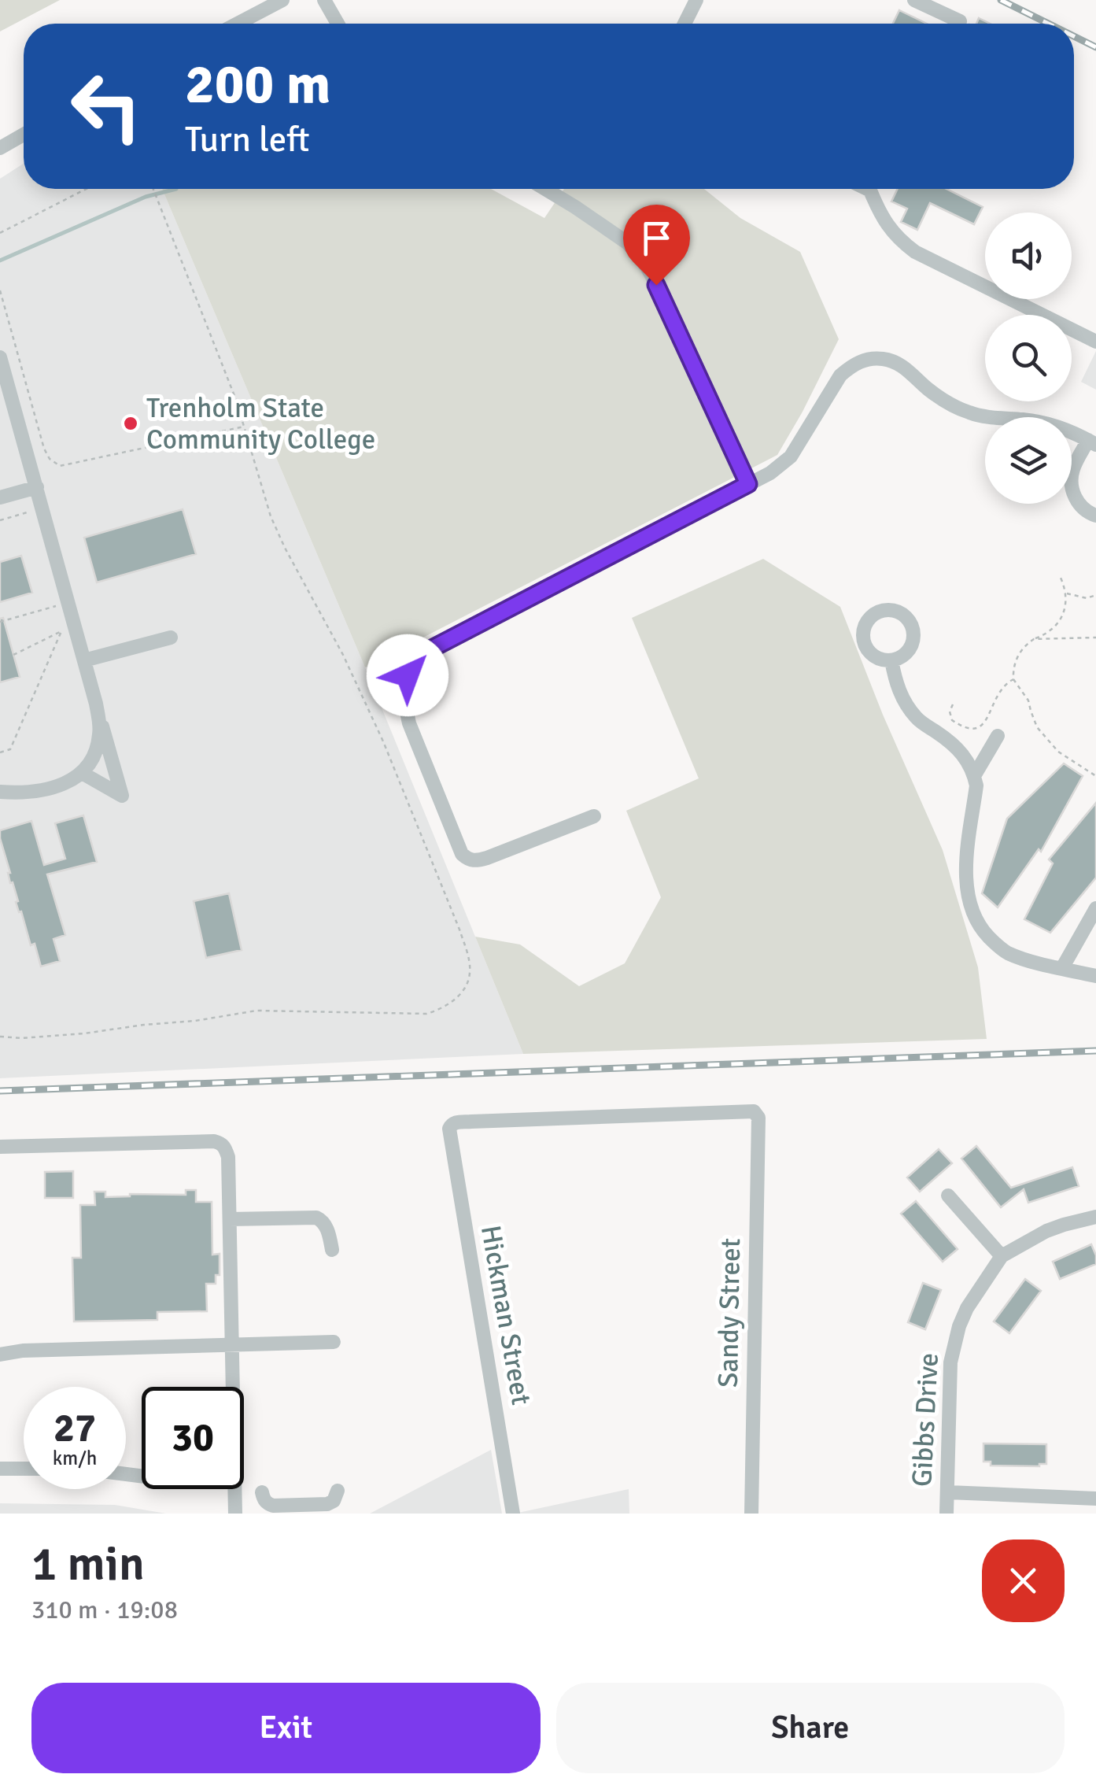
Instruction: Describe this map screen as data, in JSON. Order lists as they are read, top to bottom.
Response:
{
  "streets": {
    "street": ["Sandy Street", "Hickman Street", "Gibbs Drive"]
  },
  "crossings": [
    ["Sandy Street", "Hickman Street"]
  ],
  "places": ["Trenholm State Community College"],
  "page": {
    "turn": ["200 m", "Turn left"],
    "speed": "27 km/h",
    "limit": "30",
    "heading": ["1 min", "310 m · 19:08"],
    "buttons": ["Exit", "Share"]
  }
}
